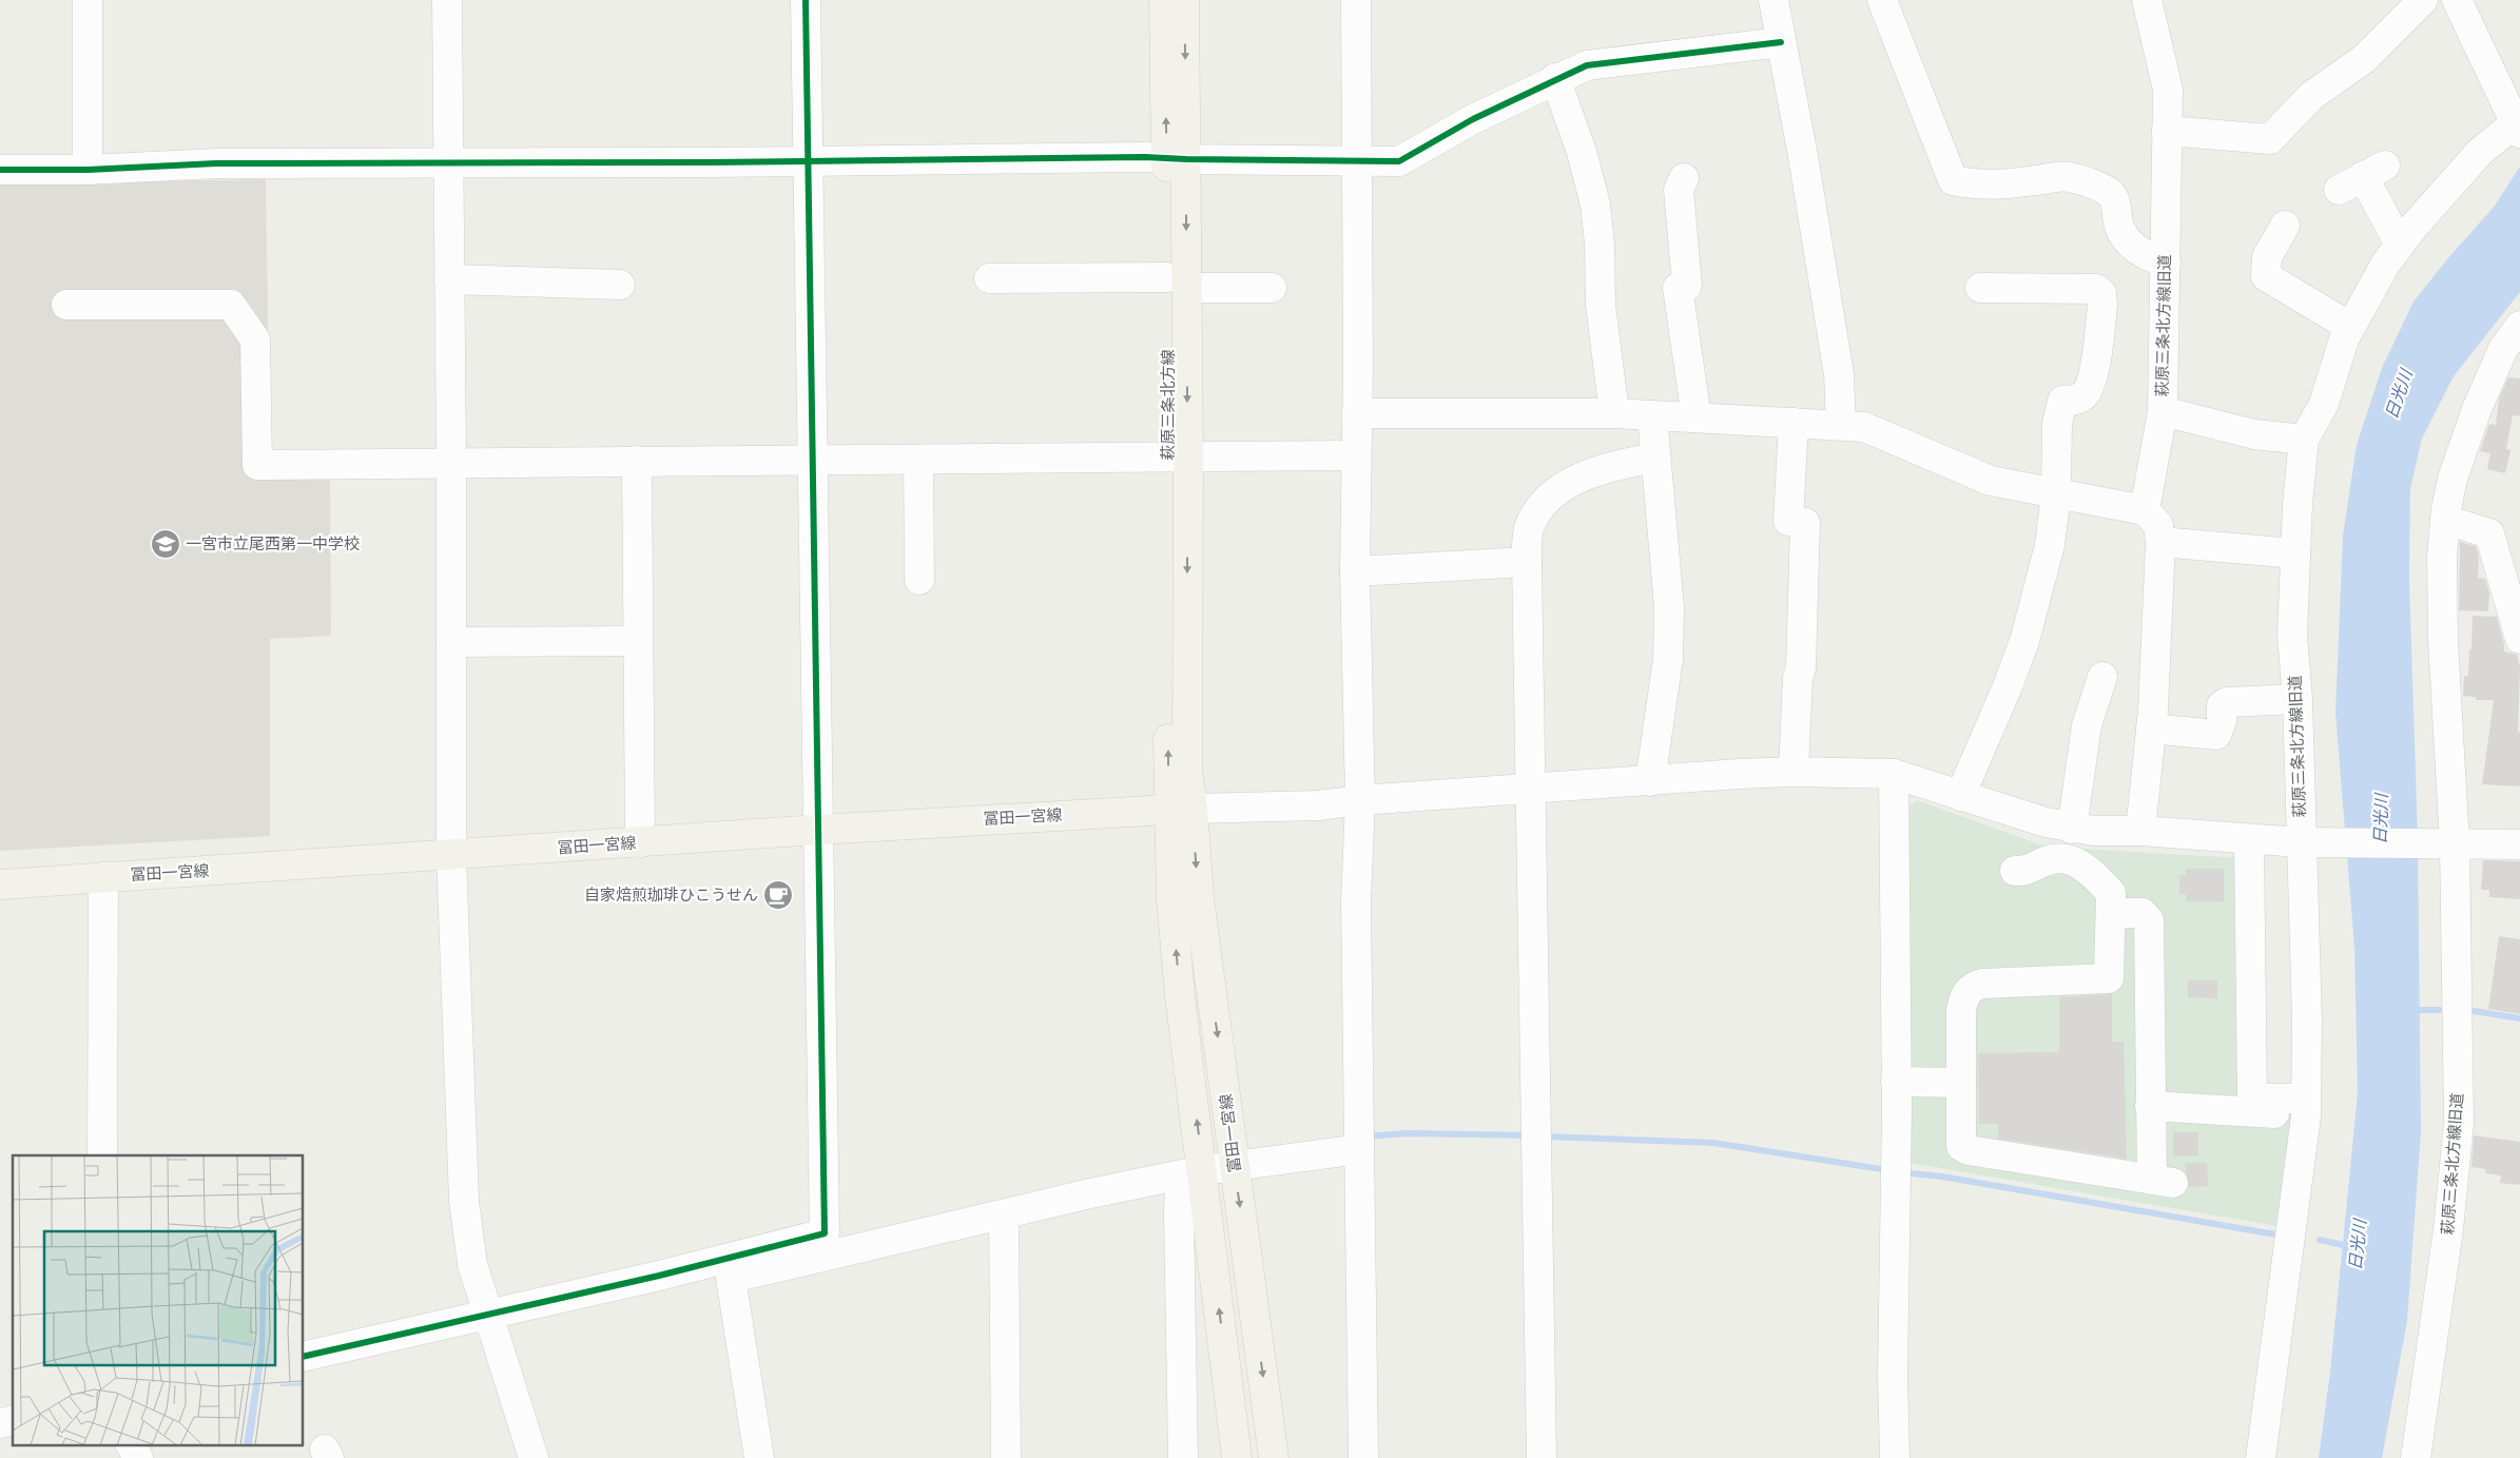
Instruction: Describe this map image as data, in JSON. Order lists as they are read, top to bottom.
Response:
{
  "streets": {
    "main road": ["萩原三条北方線", "冨田一宮線", "富田一宮線"],
    "street": ["萩原三条北方線旧道"]
  },
  "crossings": [
    ["萩原三条北方線", "冨田一宮線"],
    ["萩原三条北方線", "富田一宮線"],
    ["冨田一宮線", "富田一宮線"]
  ],
  "water": ["日光川"],
  "places": {
    "school or university": ["一宮市立尾西第一中学校"],
    "cafe": ["自家焙煎珈琲ひこうせん"]
  }
}
